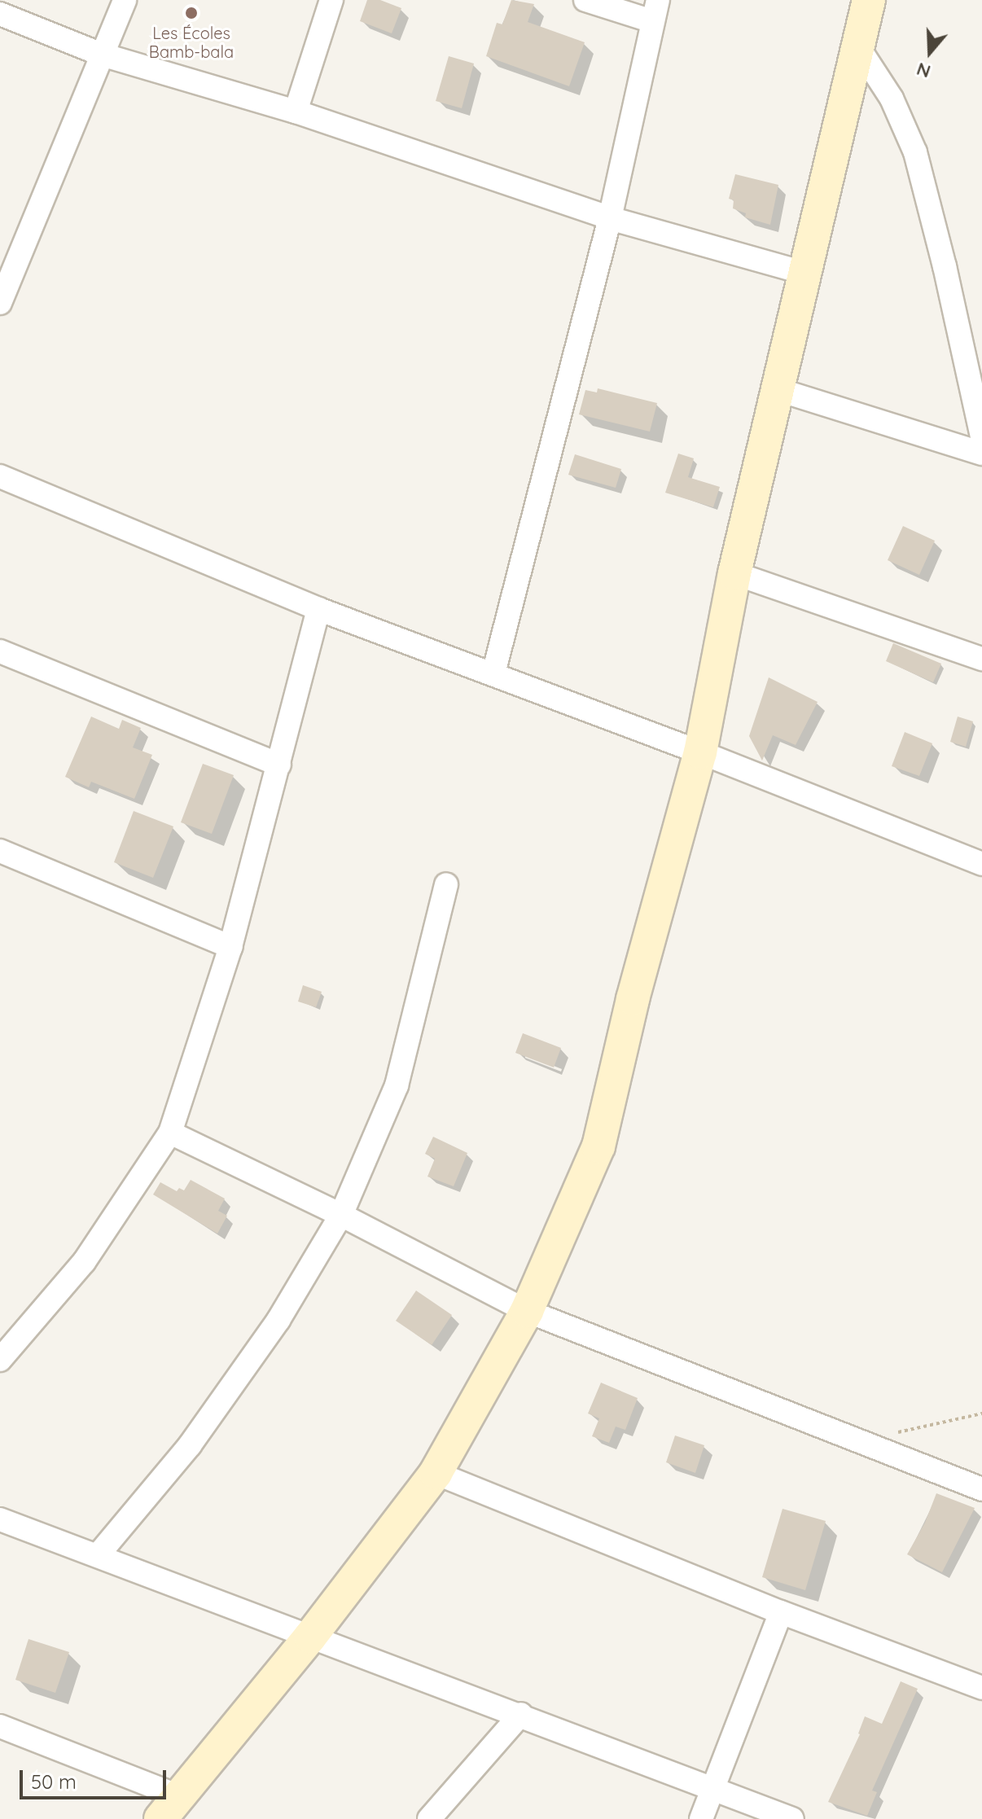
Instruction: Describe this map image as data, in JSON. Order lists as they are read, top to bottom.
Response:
{
  "places": ["Les Écoles Bamb-bala"],
  "scale_bar": "50 m",
  "north": "bottom"
}
